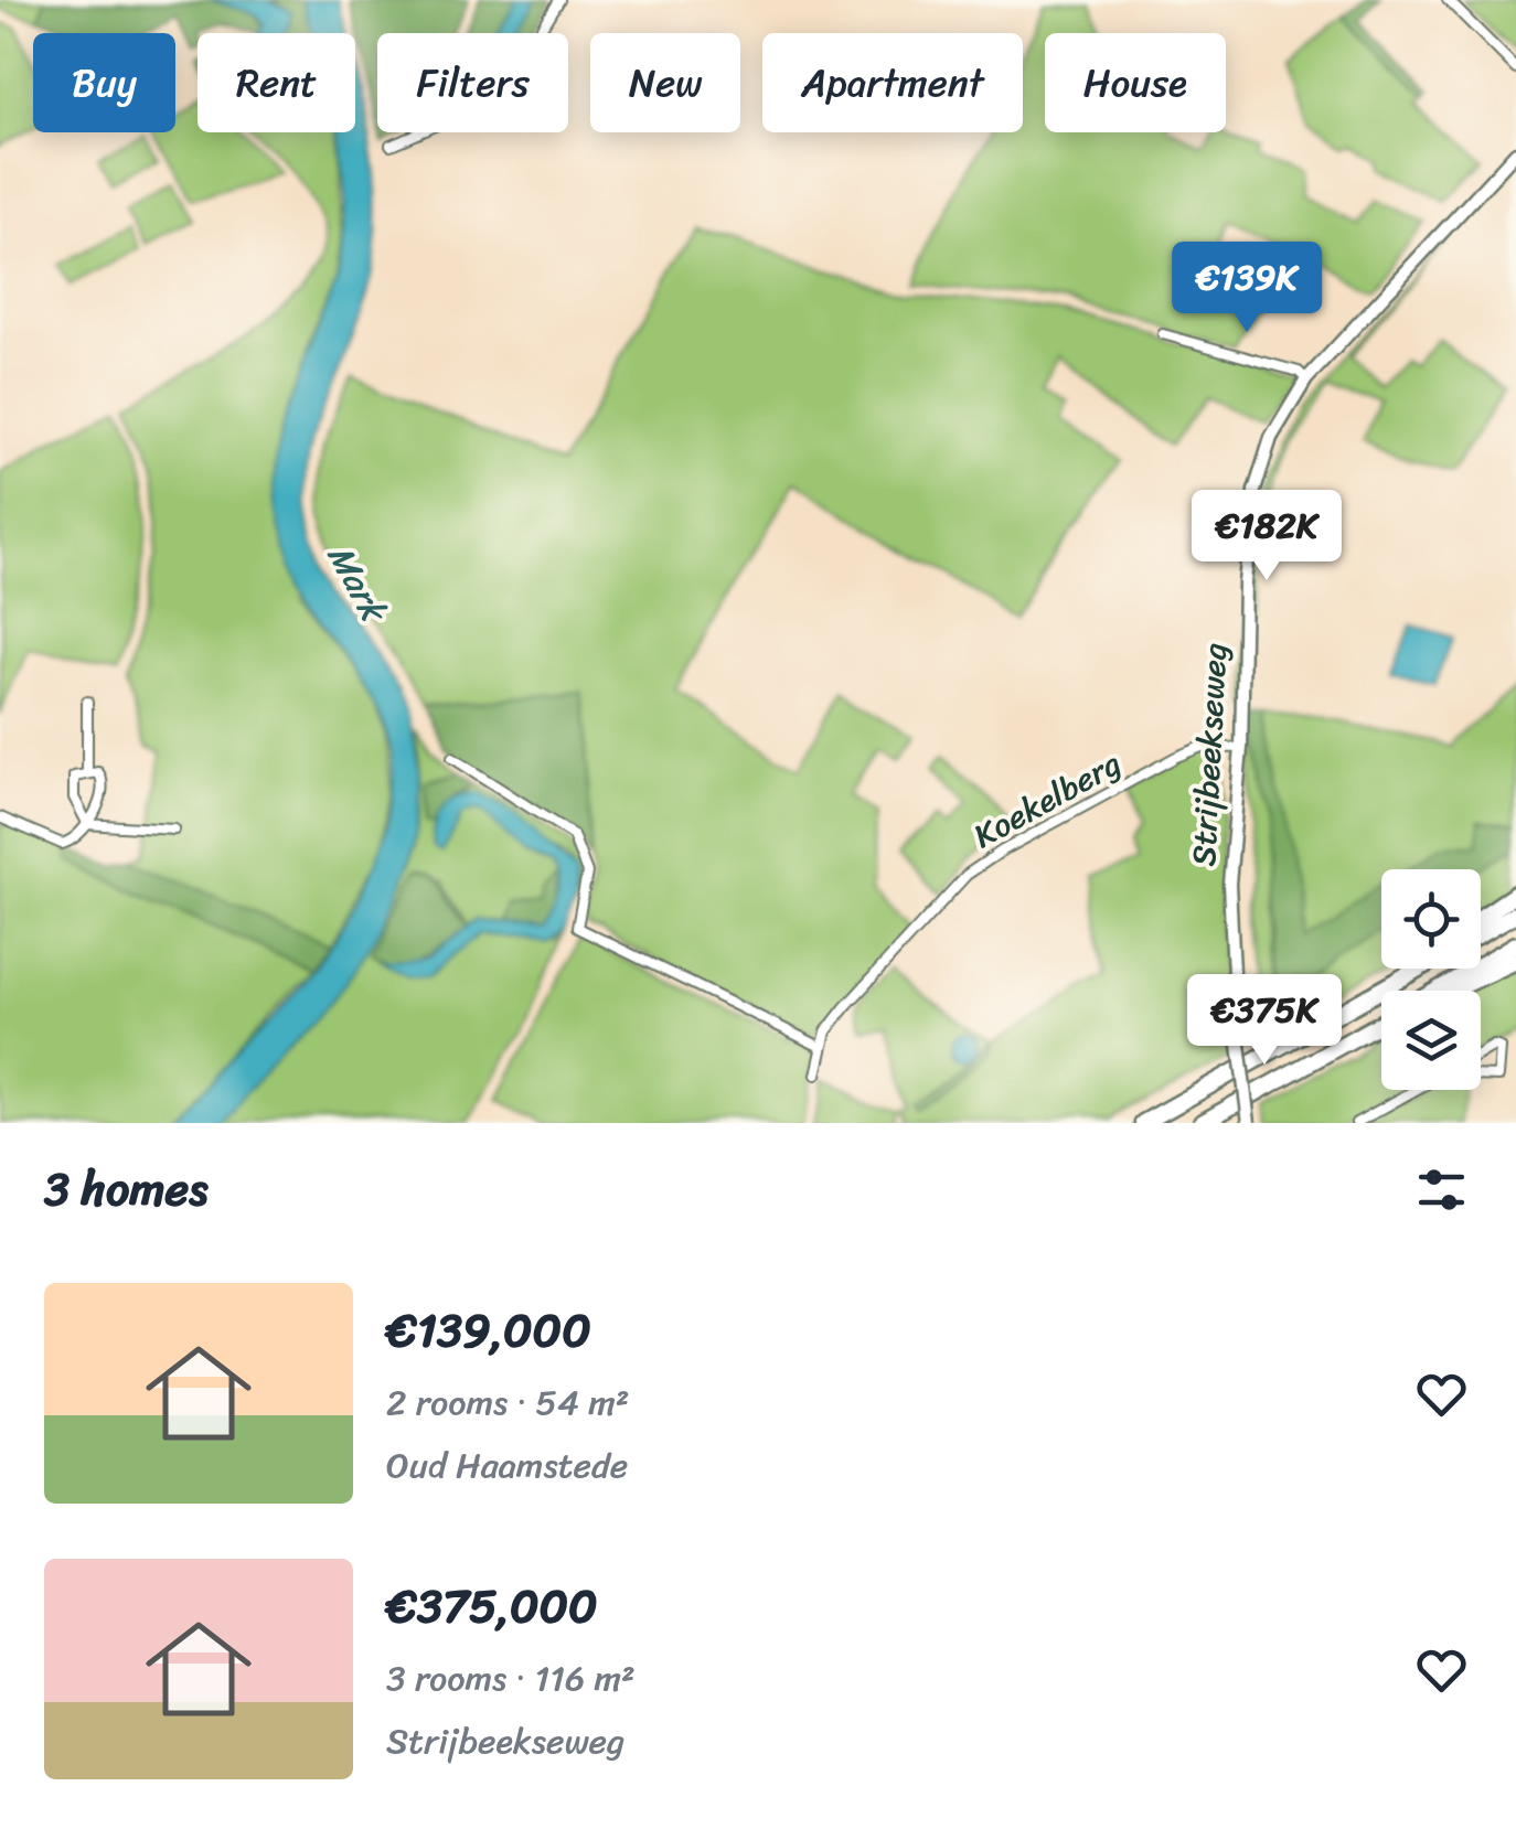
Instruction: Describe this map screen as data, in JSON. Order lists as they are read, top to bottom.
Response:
{
  "streets": {
    "main road": ["Strijbeekseweg"],
    "street": ["Koekelberg"]
  },
  "crossings": [
    ["Strijbeekseweg", "Koekelberg"]
  ],
  "water": ["Mark"],
  "page": {
    "chip": [
      "Buy",
      "Rent",
      "Filters",
      "New",
      "Apartment",
      "House"
    ],
    "price": ["€139K", "€182K", "€375K"],
    "heading": "3 homes",
    "list": [
      {
        "name": "€139,000",
        "note": "2 rooms · 54 m² · Oud Haamstede"
      },
      {
        "name": "€375,000",
        "note": "3 rooms · 116 m² · Strijbeekseweg"
      }
    ]
  }
}
